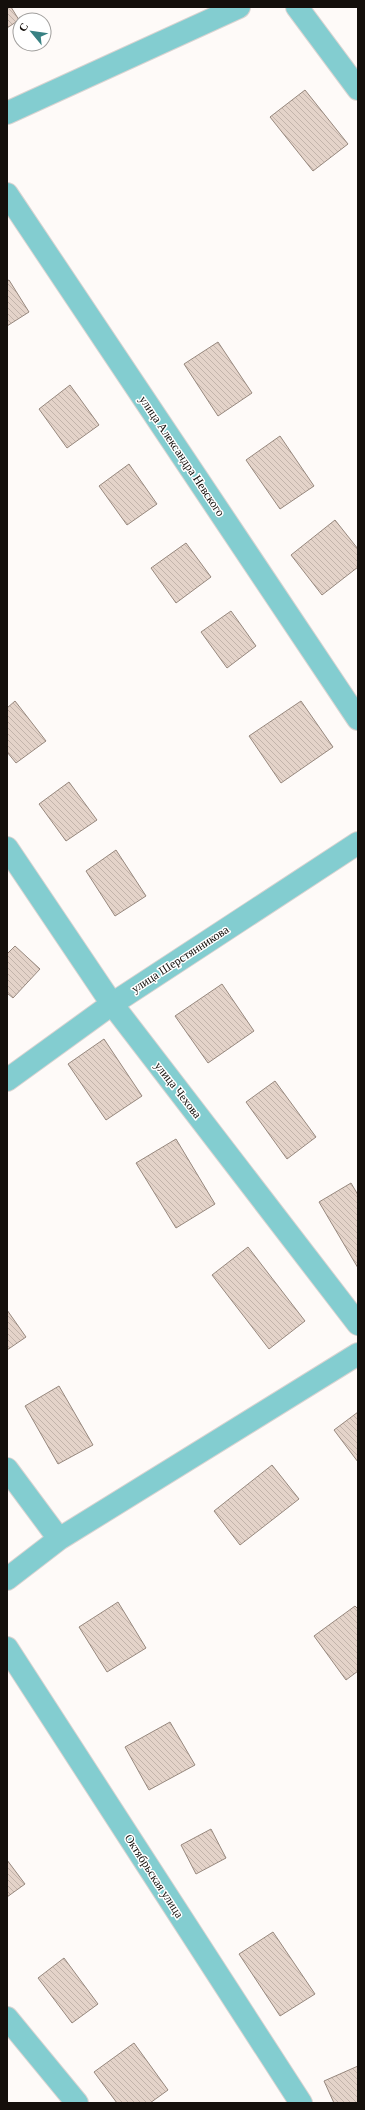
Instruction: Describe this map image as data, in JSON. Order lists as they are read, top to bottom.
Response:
{
  "streets": {
    "street": [
      "улица Александра Невского",
      "улица Шерстянникова",
      "улица Чехова",
      "Октябрьская улица"
    ]
  },
  "crossings": [
    ["улица Шерстянникова", "улица Чехова"]
  ],
  "north": "top left"
}
